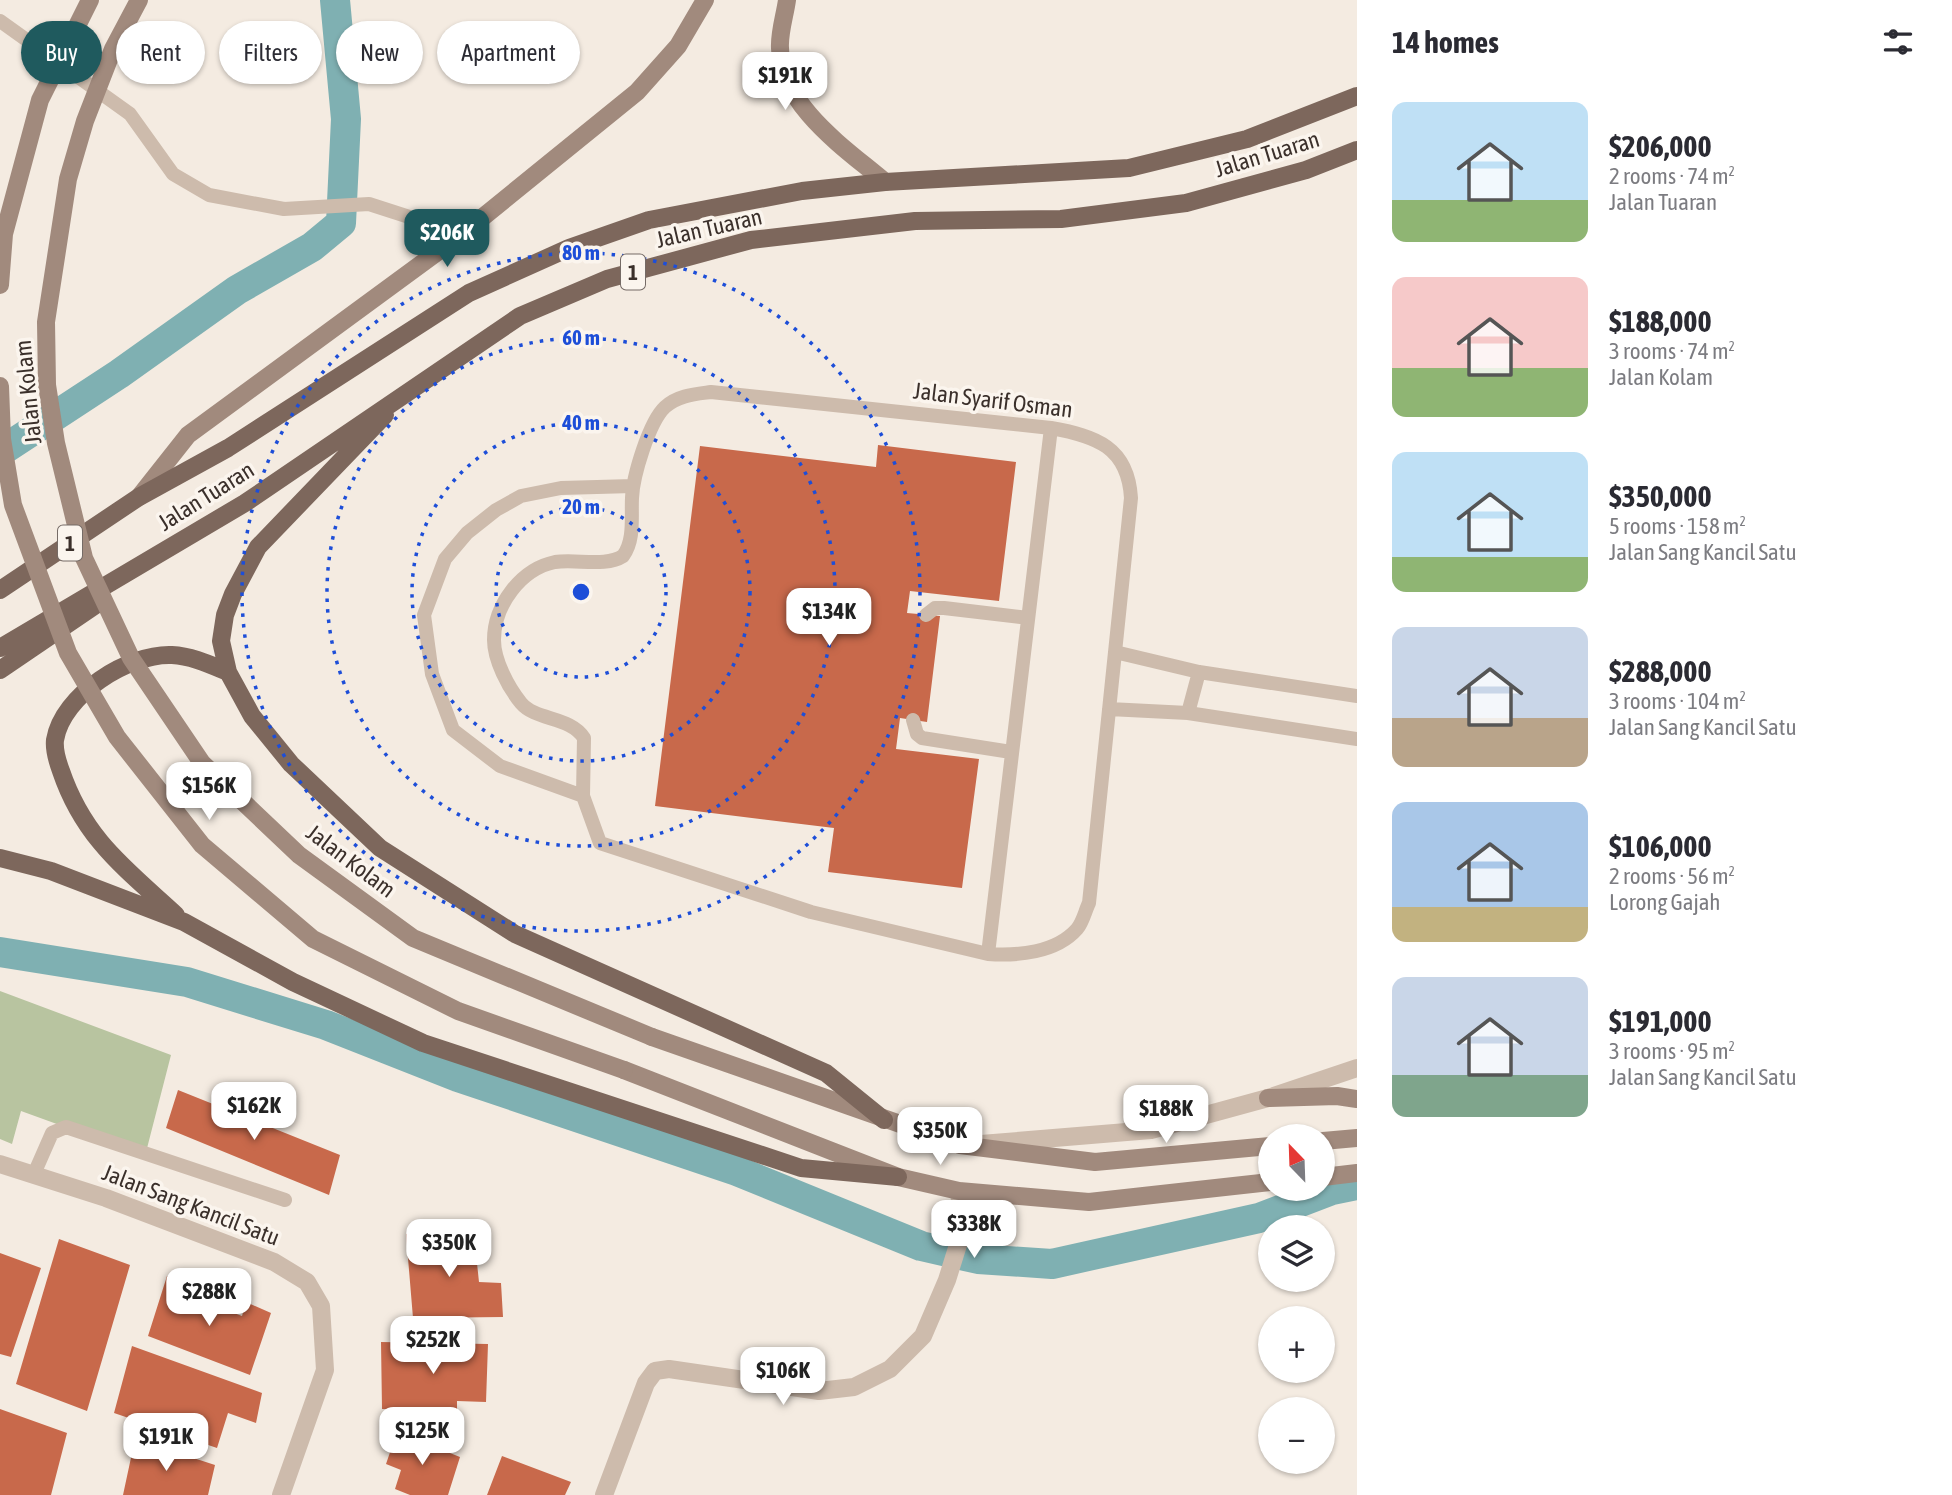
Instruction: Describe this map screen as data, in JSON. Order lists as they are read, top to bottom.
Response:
{
  "streets": {
    "main road": ["Jalan Tuaran", "1", "Jalan Kolam"],
    "street": ["Jalan Sang Kancil Satu"],
    "lane": ["Jalan Syarif Osman"]
  },
  "north": "top left",
  "page": {
    "heading": "14 homes",
    "chip": [
      "Buy",
      "Rent",
      "Filters",
      "New",
      "Apartment"
    ],
    "price": [
      "$191K",
      "$206K",
      "$134K",
      "$156K",
      "$162K",
      "$188K",
      "$350K",
      "$338K",
      "$350K",
      "$288K",
      "$252K",
      "$106K",
      "$125K",
      "$191K"
    ],
    "list": [
      {
        "name": "$206,000",
        "note": "2 rooms · 74 m² · Jalan Tuaran"
      },
      {
        "name": "$188,000",
        "note": "3 rooms · 74 m² · Jalan Kolam"
      },
      {
        "name": "$350,000",
        "note": "5 rooms · 158 m² · Jalan Sang Kancil Satu"
      },
      {
        "name": "$288,000",
        "note": "3 rooms · 104 m² · Jalan Sang Kancil Satu"
      },
      {
        "name": "$106,000",
        "note": "2 rooms · 56 m² · Lorong Gajah"
      },
      {
        "name": "$191,000",
        "note": "3 rooms · 95 m² · Jalan Sang Kancil Satu"
      }
    ],
    "map_buttons": ["+", "−"]
  },
  "rings": [
    "80 m",
    "60 m",
    "40 m",
    "20 m"
  ]
}
